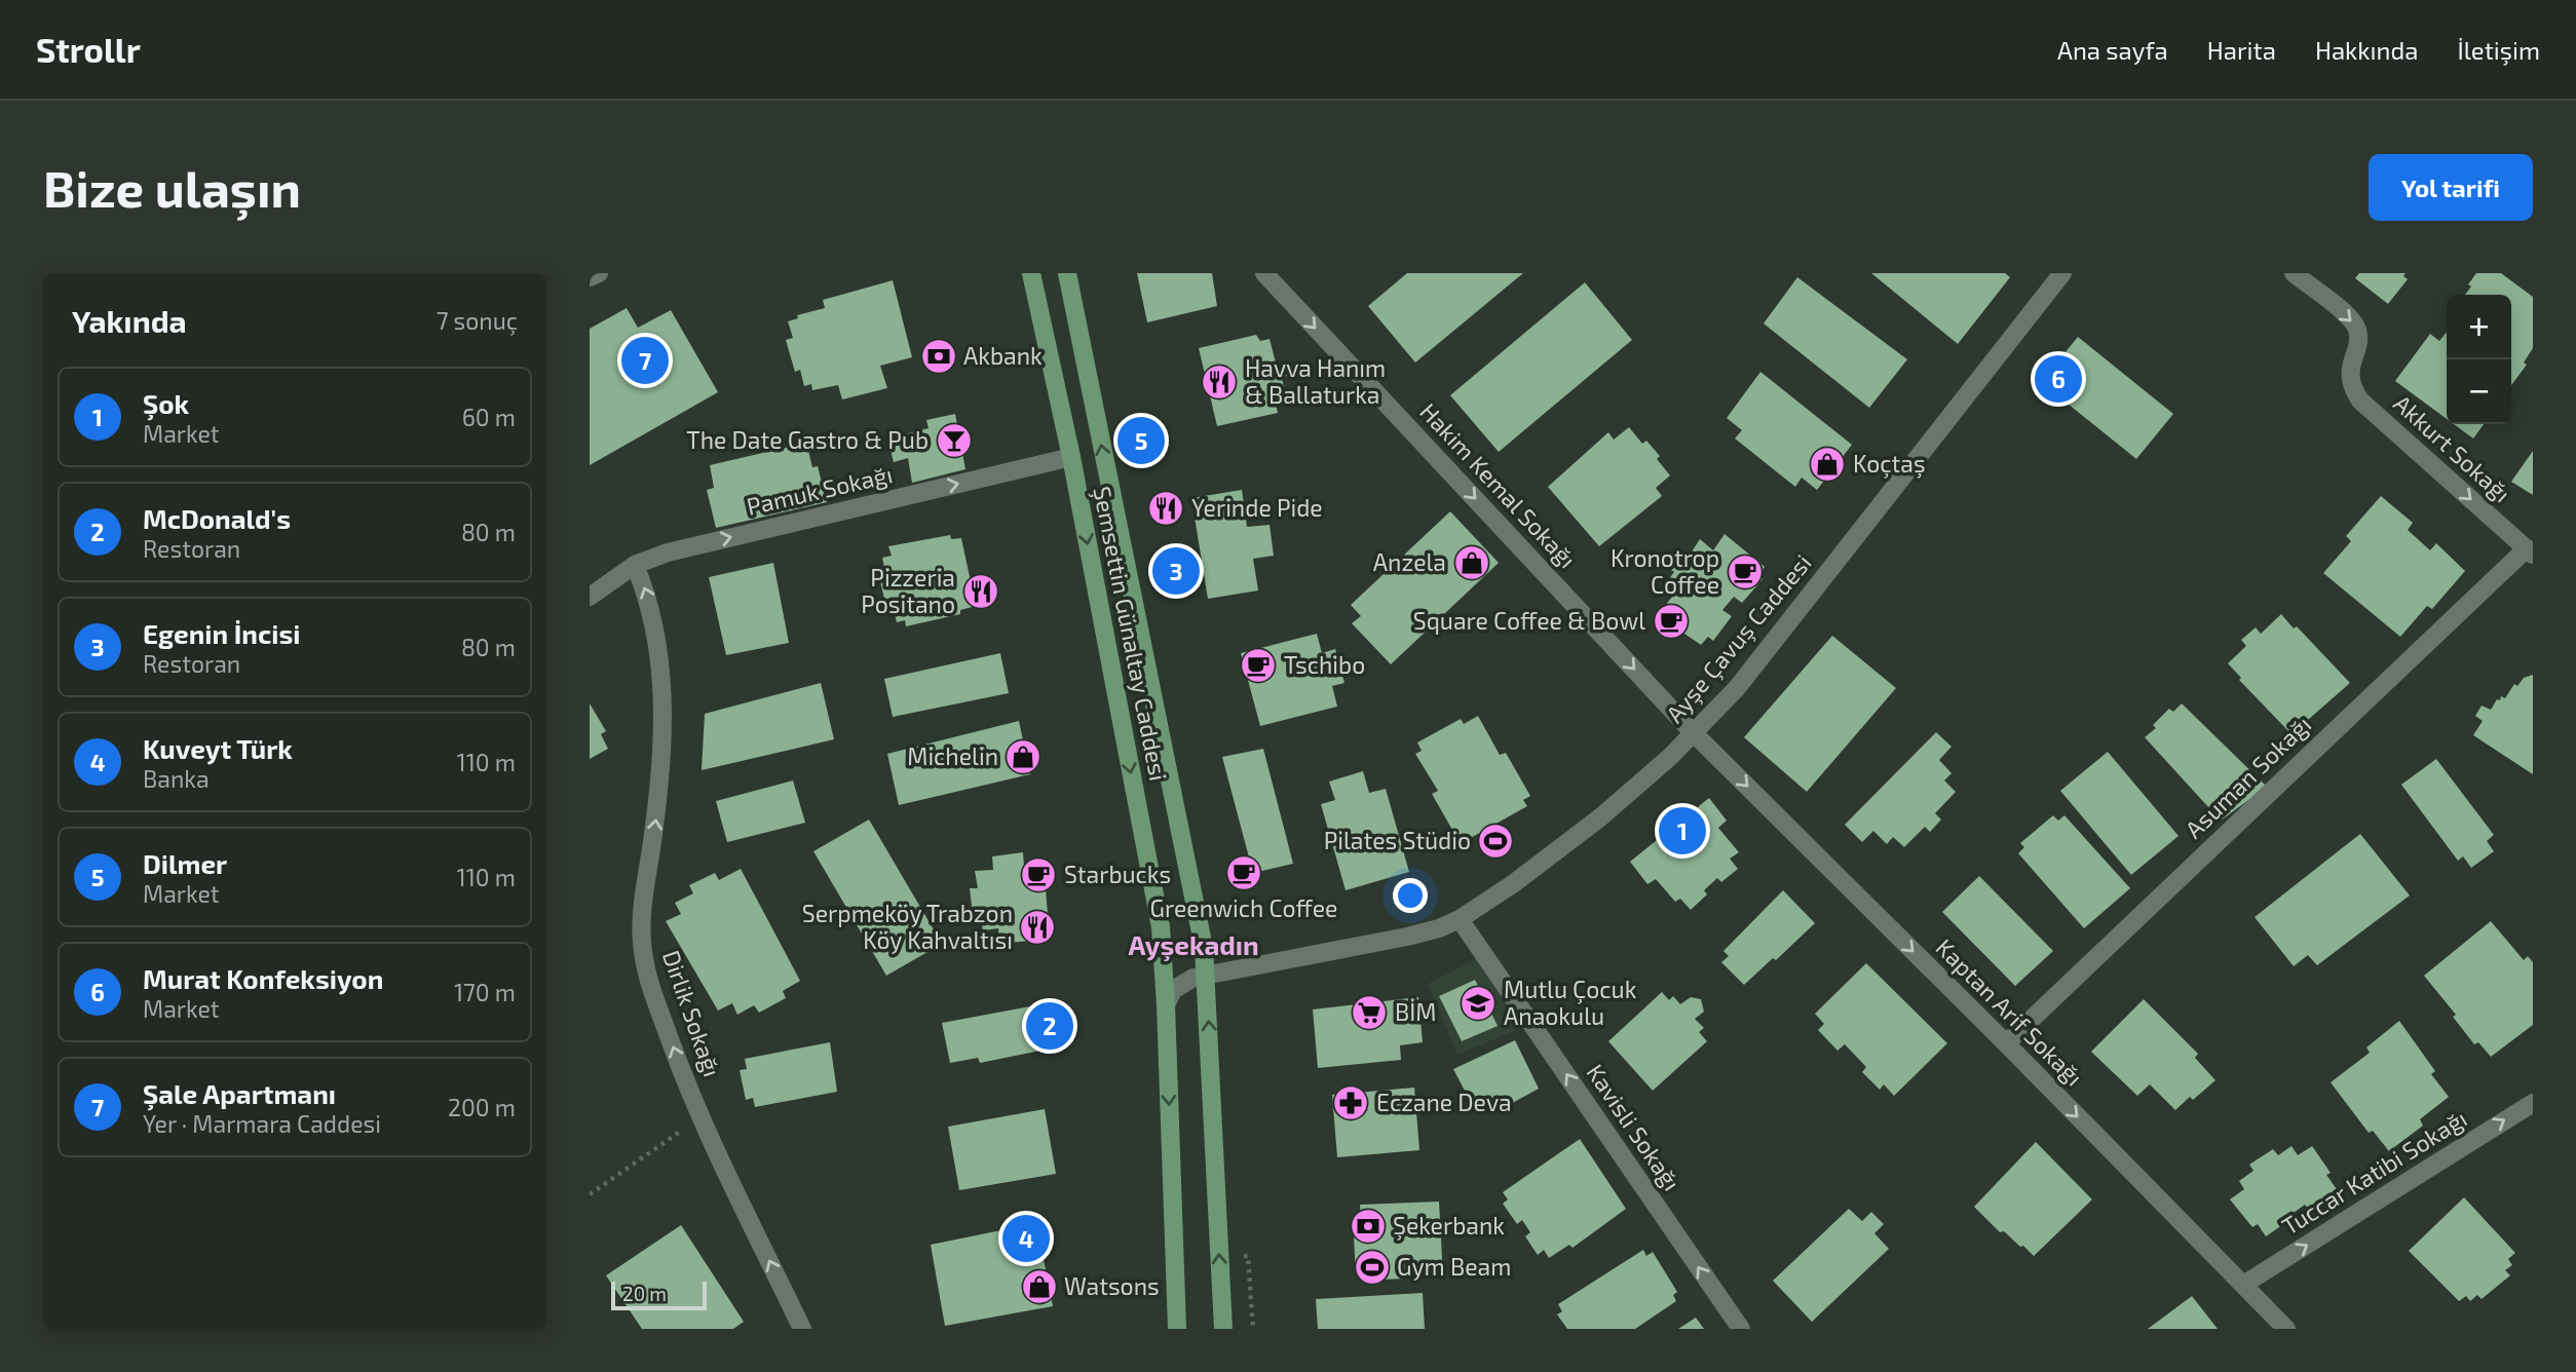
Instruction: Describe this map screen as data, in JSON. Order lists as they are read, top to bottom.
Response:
{
  "streets": {
    "main road": ["Şemsettin Günaltay Caddesi"],
    "street": [
      "Akkurt Sokağı",
      "Hakim Kemal Sokağı",
      "Pamuk Sokağı",
      "Ayşe Çavuş Caddesi",
      "Asuman Sokağı",
      "Kaptan Arif Sokağı",
      "Dirlik Sokağı",
      "Kavisli Sokağı",
      "Tuccar Katibi Sokağı"
    ]
  },
  "crossings": [
    ["Akkurt Sokağı", "Asuman Sokağı"],
    ["Hakim Kemal Sokağı", "Ayşe Çavuş Caddesi"],
    ["Hakim Kemal Sokağı", "Kaptan Arif Sokağı"],
    ["Pamuk Sokağı", "Şemsettin Günaltay Caddesi"],
    ["Pamuk Sokağı", "Dirlik Sokağı"],
    ["Şemsettin Günaltay Caddesi", "Ayşe Çavuş Caddesi"],
    ["Ayşe Çavuş Caddesi", "Kaptan Arif Sokağı"],
    ["Ayşe Çavuş Caddesi", "Kavisli Sokağı"],
    ["Asuman Sokağı", "Kaptan Arif Sokağı"],
    ["Kaptan Arif Sokağı", "Tuccar Katibi Sokağı"]
  ],
  "one_way": [
    "Akkurt Sokağı",
    "Hakim Kemal Sokağı",
    "Pamuk Sokağı",
    "Kaptan Arif Sokağı",
    "Dirlik Sokağı",
    "Kavisli Sokağı",
    "Tuccar Katibi Sokağı"
  ],
  "districts": ["Ayşekadın"],
  "places": {
    "bank": ["Akbank", "Şekerbank"],
    "restaurant": [
      "Havva Hanım & Ballaturka",
      "Yerinde Pide",
      "Pizzeria Positano",
      "Serpmeköy Trabzon Köy Kahvaltısı"
    ],
    "bar": ["The Date Gastro & Pub"],
    "shop": [
      "Koçtaş",
      "Anzela",
      "Michelin",
      "Watsons"
    ],
    "cafe": [
      "Kronotrop Coffee",
      "Square Coffee & Bowl",
      "Tschibo",
      "Greenwich Coffee",
      "Starbucks"
    ],
    "sports": ["Pilates Stüdio", "Gym Beam"],
    "school or university": ["Mutlu Çocuk Anaokulu"],
    "supermarket": ["BİM"],
    "pharmacy": ["Eczane Deva"]
  },
  "scale_bar": "20 m",
  "page": {
    "header": "Strollr",
    "nav": [
      "Ana sayfa",
      "Harita",
      "Hakkında",
      "İletişim"
    ],
    "buttons": "Yol tarifi",
    "title": "Bize ulaşın",
    "heading": ["Yakında", "7 sonuç"],
    "map_buttons": ["+", "−"],
    "pins": [
      "7",
      "6",
      "5",
      "3",
      "1",
      "2",
      "4"
    ],
    "list": [
      {
        "mark": "1",
        "name": "Şok",
        "note": "Market",
        "value": "60 m"
      },
      {
        "mark": "2",
        "name": "McDonald's",
        "note": "Restoran",
        "value": "80 m"
      },
      {
        "mark": "3",
        "name": "Egenin İncisi",
        "note": "Restoran",
        "value": "80 m"
      },
      {
        "mark": "4",
        "name": "Kuveyt Türk",
        "note": "Banka",
        "value": "110 m"
      },
      {
        "mark": "5",
        "name": "Dilmer",
        "note": "Market",
        "value": "110 m"
      },
      {
        "mark": "6",
        "name": "Murat Konfeksiyon",
        "note": "Market",
        "value": "170 m"
      },
      {
        "mark": "7",
        "name": "Şale Apartmanı",
        "note": "Yer · Marmara Caddesi",
        "value": "200 m"
      }
    ],
    "scale": "20 m"
  }
}
